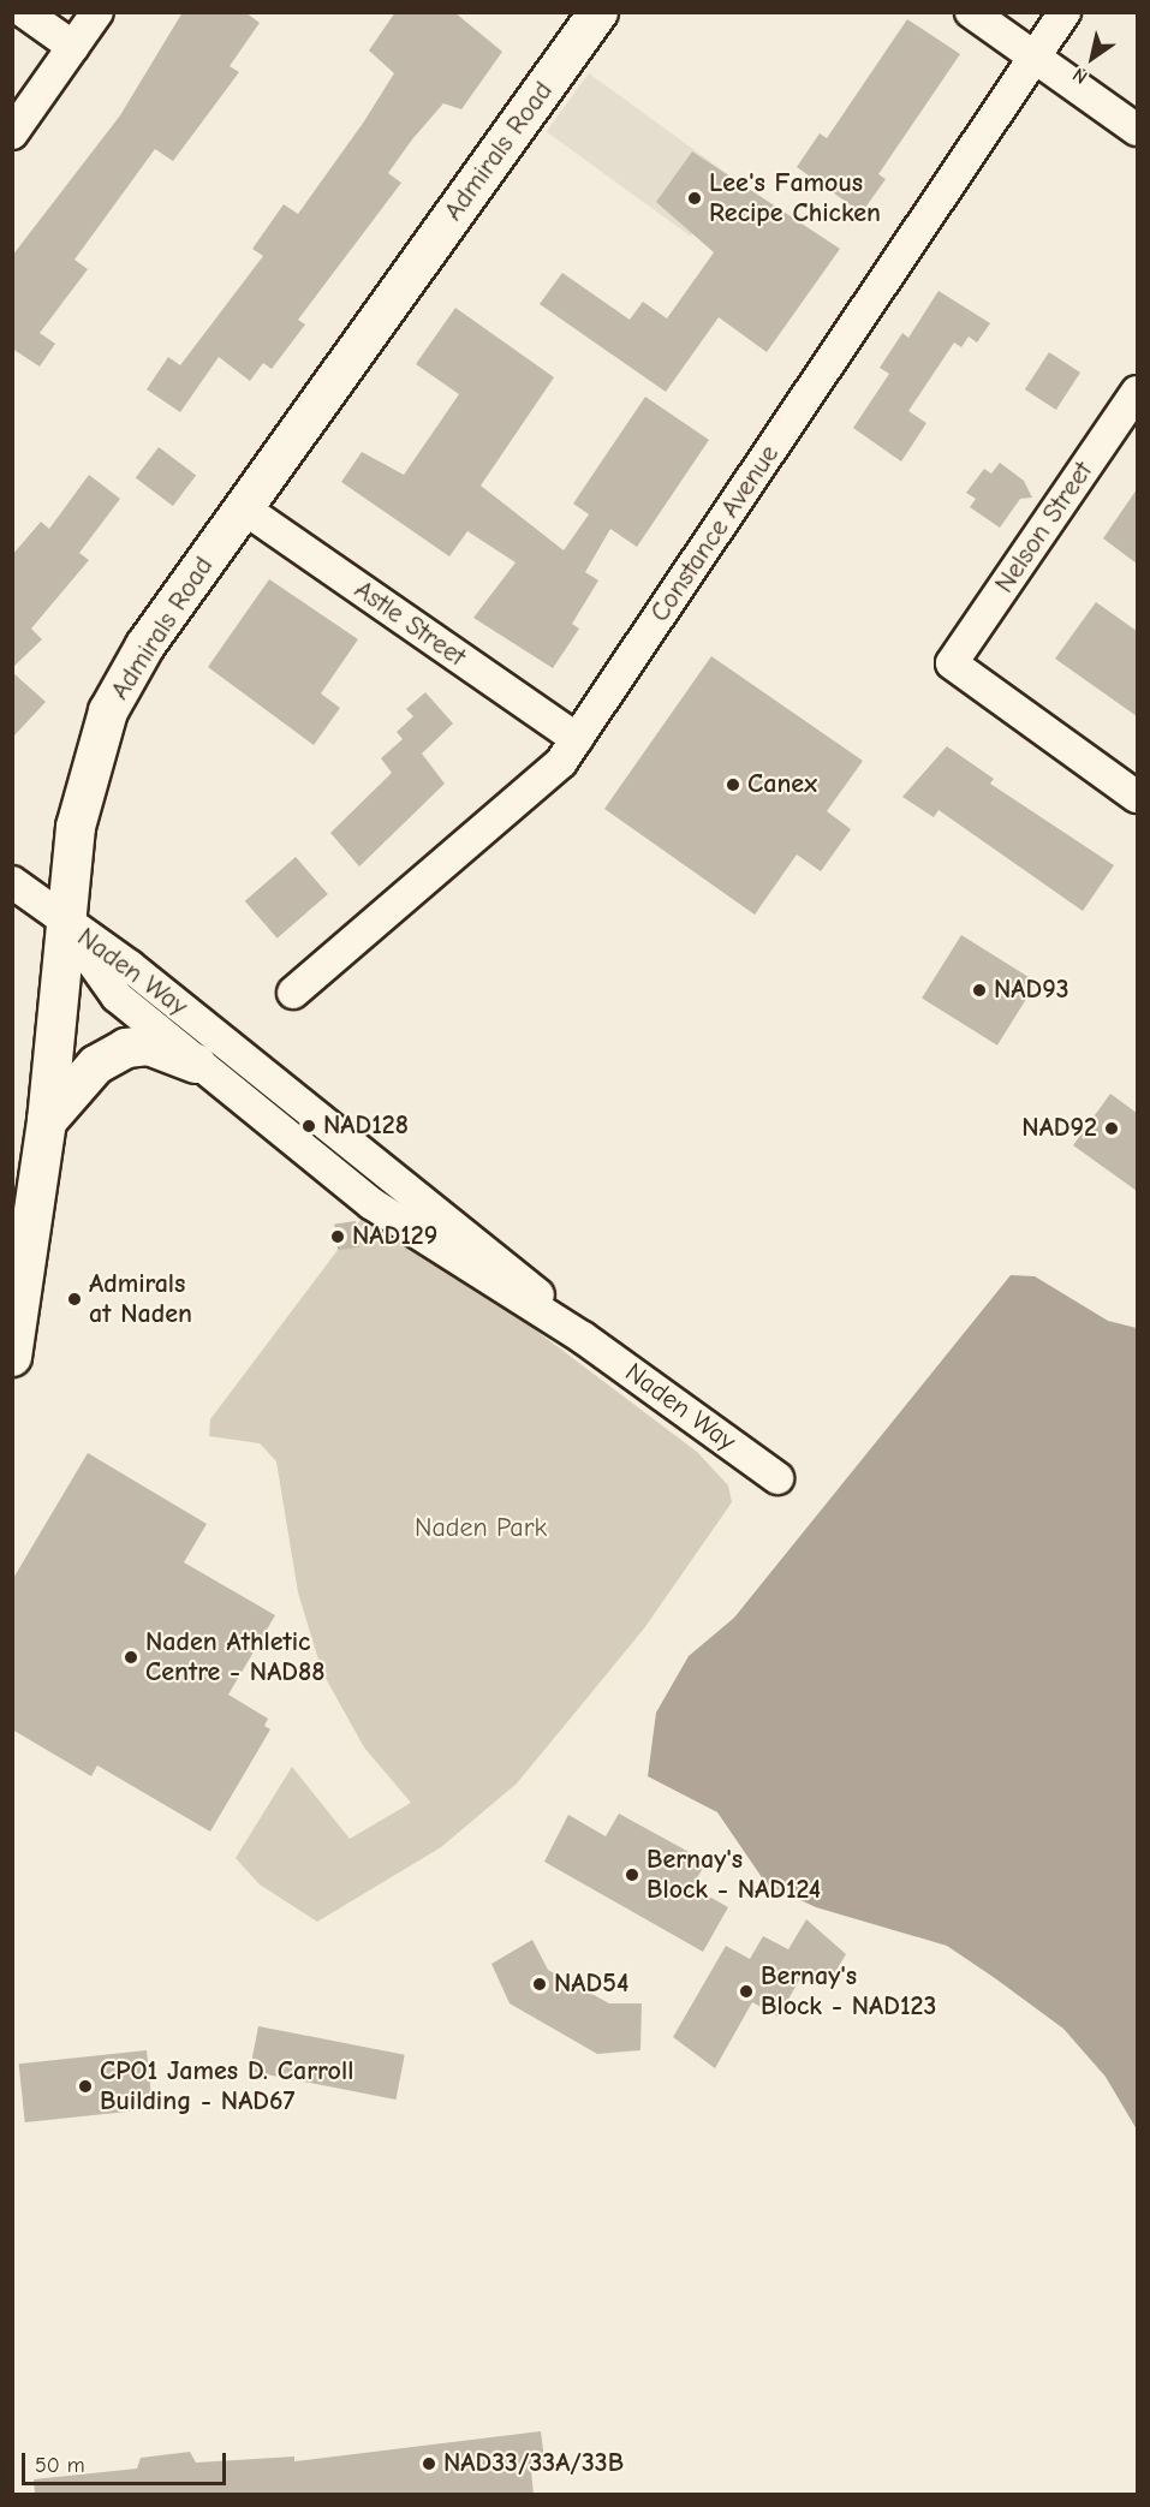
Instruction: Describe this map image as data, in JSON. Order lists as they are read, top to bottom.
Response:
{
  "streets": {
    "main road": ["Admirals Road"],
    "street": [
      "Nelson Street",
      "Constance Avenue",
      "Astle Street",
      "Naden Way"
    ]
  },
  "crossings": [
    ["Admirals Road", "Astle Street"],
    ["Admirals Road", "Naden Way"],
    ["Constance Avenue", "Astle Street"]
  ],
  "parks": ["Naden Park"],
  "places": [
    "Lee's Famous Recipe Chicken",
    "Canex",
    "NAD93",
    "NAD128",
    "NAD92",
    "NAD129",
    "Admirals at Naden",
    "Naden Athletic Centre - NAD88",
    "Bernay's Block - NAD124",
    "NAD54",
    "Bernay's Block - NAD123",
    "CPO1 James D. Carroll Building - NAD67",
    "NAD33/33A/33B"
  ],
  "scale_bar": "50 m",
  "north": "bottom left"
}
